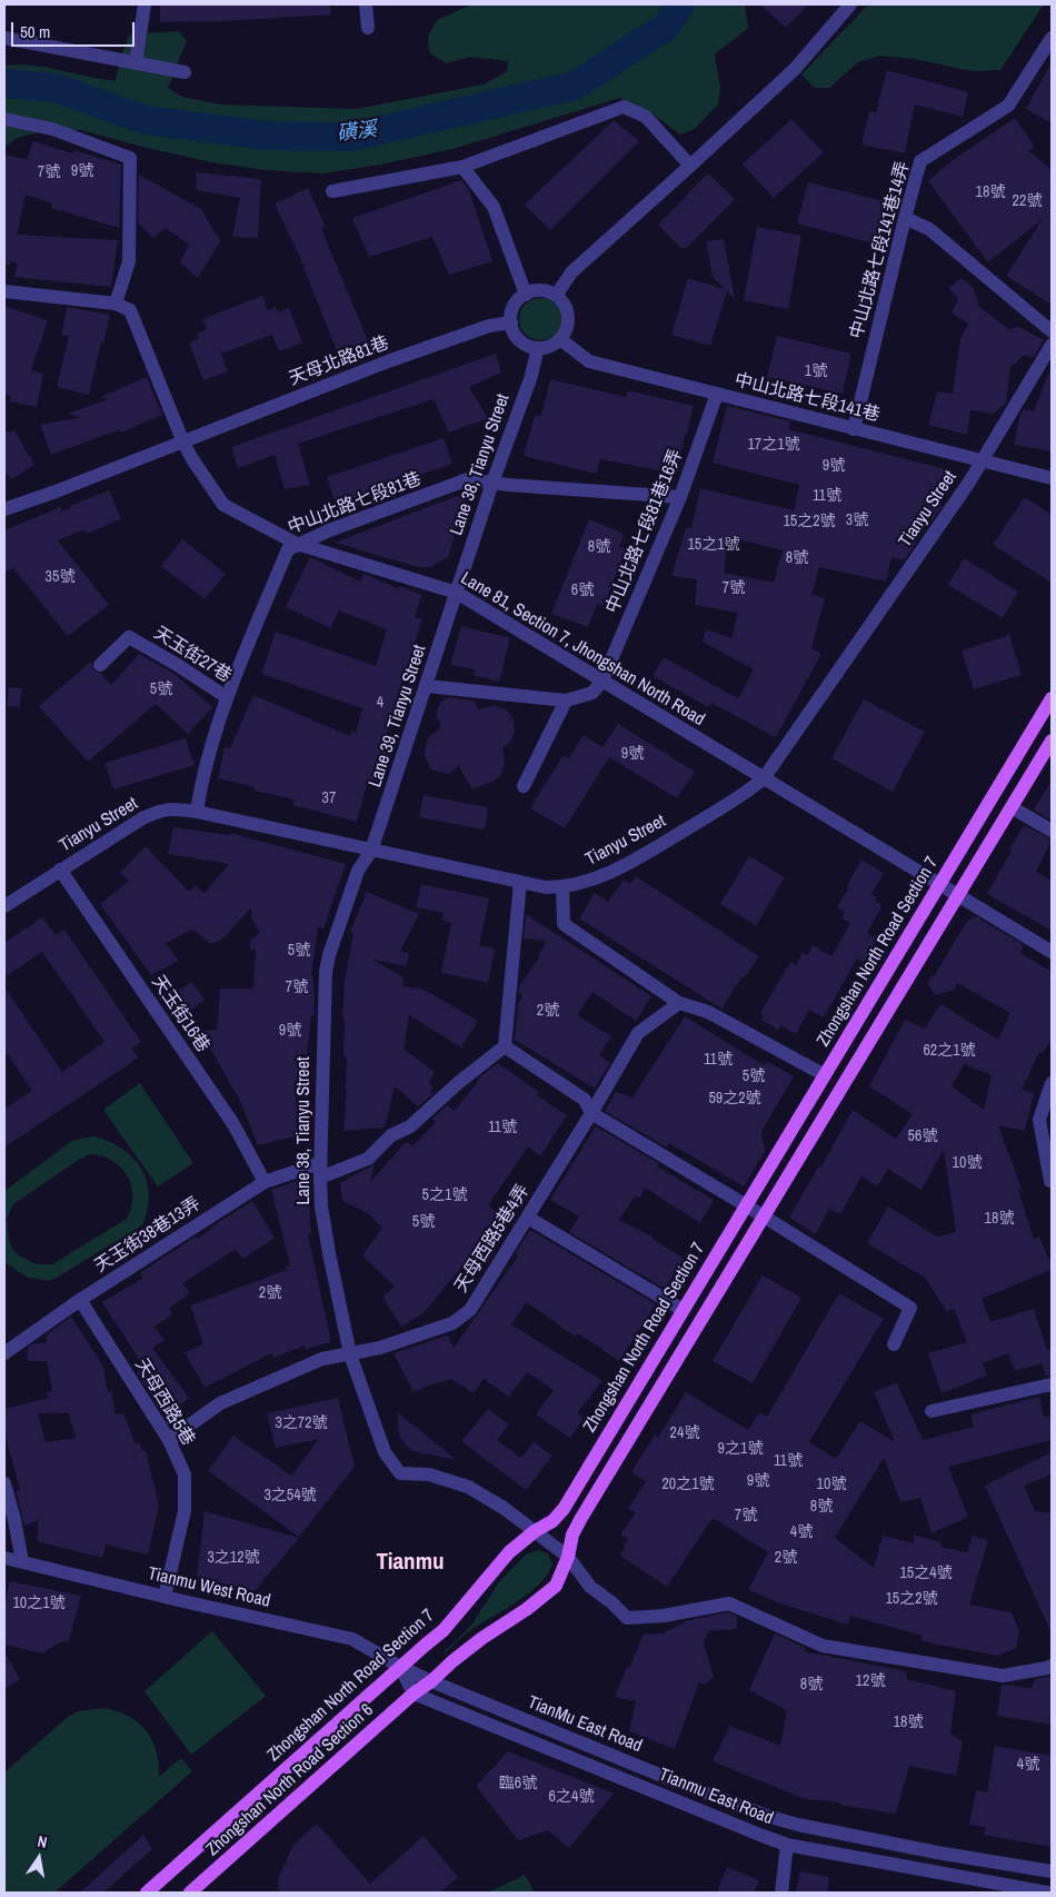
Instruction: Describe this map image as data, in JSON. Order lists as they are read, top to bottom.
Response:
{
  "streets": {
    "main road": ["Zhongshan North Road Section 7", "Zhongshan North Road Section 6"],
    "street": [
      "中山北路七段141巷14弄",
      "天母北路81巷",
      "中山北路七段141巷",
      "Lane 38, Tianyu Street",
      "中山北路七段81巷",
      "Tianyu Street",
      "中山北路七段81巷16弄",
      "Lane 81, Section 7, Jhongshan North Road",
      "天玉街27巷",
      "Lane 39, Tianyu Street",
      "天玉街16巷",
      "天玉街38巷13弄",
      "天母西路5巷4弄",
      "天母西路5巷",
      "Tianmu West Road",
      "TianMu East Road",
      "Tianmu East Road"
    ]
  },
  "crossings": [
    ["中山北路七段141巷14弄", "中山北路七段141巷"],
    ["天母北路81巷", "中山北路七段141巷"],
    ["天母北路81巷", "Lane 38, Tianyu Street"],
    ["天母北路81巷", "Lane 81, Section 7, Jhongshan North Road"],
    ["中山北路七段141巷", "Lane 38, Tianyu Street"],
    ["中山北路七段141巷", "Tianyu Street"],
    ["中山北路七段141巷", "中山北路七段81巷16弄"],
    ["Lane 38, Tianyu Street", "中山北路七段81巷"],
    ["Lane 38, Tianyu Street", "Tianyu Street"],
    ["Lane 38, Tianyu Street", "Lane 81, Section 7, Jhongshan North Road"],
    ["Lane 38, Tianyu Street", "Lane 39, Tianyu Street"],
    ["Lane 38, Tianyu Street", "Zhongshan North Road Section 7"],
    ["Lane 38, Tianyu Street", "天玉街38巷13弄"],
    ["Lane 38, Tianyu Street", "天母西路5巷4弄"],
    ["中山北路七段81巷", "中山北路七段81巷16弄"],
    ["中山北路七段81巷", "Lane 81, Section 7, Jhongshan North Road"],
    ["中山北路七段81巷", "天玉街27巷"],
    ["Tianyu Street", "Lane 81, Section 7, Jhongshan North Road"],
    ["Tianyu Street", "天玉街27巷"],
    ["Tianyu Street", "Lane 39, Tianyu Street"],
    ["Tianyu Street", "天玉街16巷"],
    ["中山北路七段81巷16弄", "Lane 81, Section 7, Jhongshan North Road"],
    ["Lane 81, Section 7, Jhongshan North Road", "Lane 39, Tianyu Street"],
    ["Lane 81, Section 7, Jhongshan North Road", "Zhongshan North Road Section 7"],
    ["Zhongshan North Road Section 7", "Tianmu West Road"],
    ["Zhongshan North Road Section 7", "TianMu East Road"],
    ["天玉街16巷", "天玉街38巷13弄"],
    ["天玉街38巷13弄", "天母西路5巷"],
    ["天母西路5巷4弄", "天母西路5巷"],
    ["天母西路5巷", "Tianmu West Road"],
    ["Tianmu West Road", "TianMu East Road"],
    ["Zhongshan North Road Section 6", "Tianmu East Road"]
  ],
  "districts": ["Tianmu"],
  "water": ["磺溪"],
  "house_numbers": [
    "9號",
    "7號",
    "18號",
    "22號",
    "1號",
    "17之1號",
    "9號",
    "11號",
    "3號",
    "15之2號",
    "15之1號",
    "8號",
    "8號",
    "35號",
    "7號",
    "6號",
    "5號",
    "4",
    "9號",
    "37",
    "5號",
    "7號",
    "2號",
    "9號",
    "62之1號",
    "11號",
    "5號",
    "59之2號",
    "11號",
    "56號",
    "10號",
    "5之1號",
    "18號",
    "5號",
    "2號",
    "3之72號",
    "24號",
    "9之1號",
    "11號",
    "9號",
    "20之1號",
    "10號",
    "3之54號",
    "8號",
    "7號",
    "4號",
    "3之12號",
    "2號",
    "15之4號",
    "15之2號",
    "10之1號",
    "12號",
    "8號",
    "18號",
    "4號",
    "臨6號",
    "6之4號"
  ],
  "scale_bar": "50 m",
  "north": "top"
}
